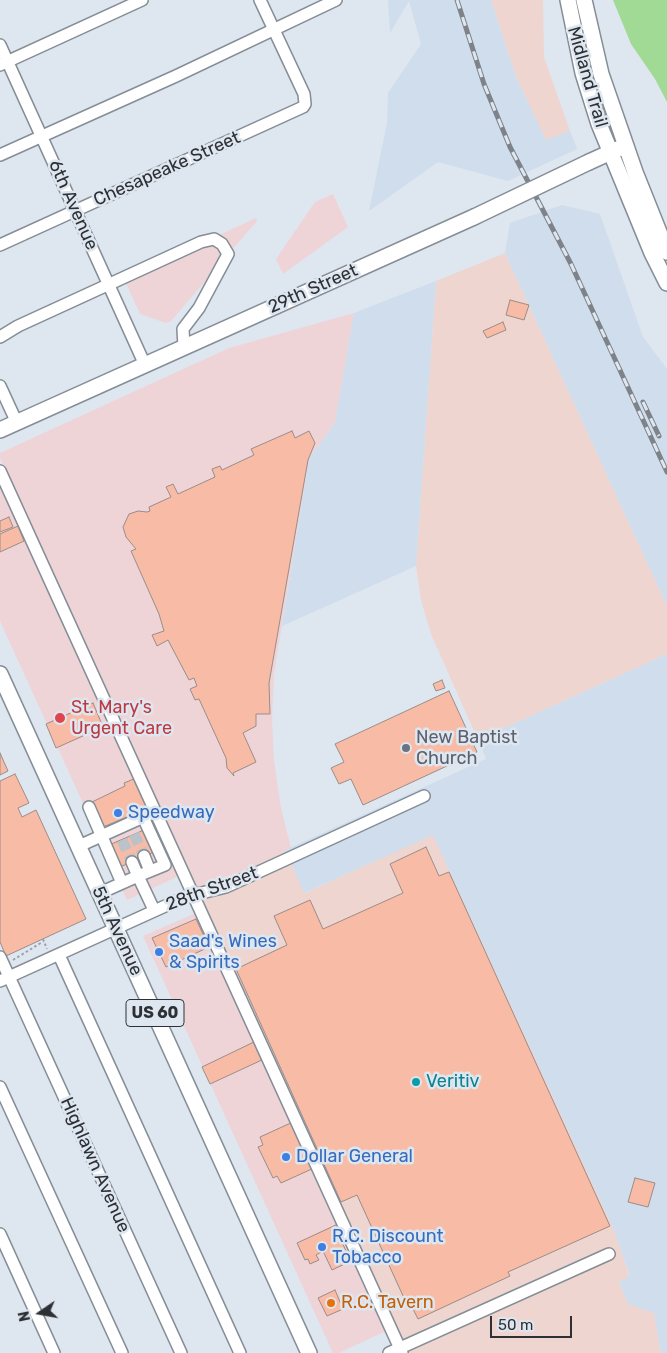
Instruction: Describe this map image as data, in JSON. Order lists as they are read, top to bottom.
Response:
{
  "streets": {
    "main road": [
      "Midland Trail",
      "29th Street",
      "5th Avenue",
      "US 60"
    ],
    "street": [
      "Chesapeake Street",
      "6th Avenue",
      "28th Street",
      "Highlawn Avenue"
    ]
  },
  "crossings": [
    ["Midland Trail", "29th Street"],
    ["Chesapeake Street", "6th Avenue"],
    ["6th Avenue", "29th Street"],
    ["28th Street", "5th Avenue"],
    ["28th Street", "Highlawn Avenue"]
  ],
  "places": [
    "St. Mary's Urgent Care",
    "New Baptist Church",
    "Speedway",
    "Saad's Wines & Spirits",
    "Veritiv",
    "Dollar General",
    "R.C. Discount Tobacco",
    "R.C. Tavern"
  ],
  "scale_bar": "50 m",
  "north": "left"
}
